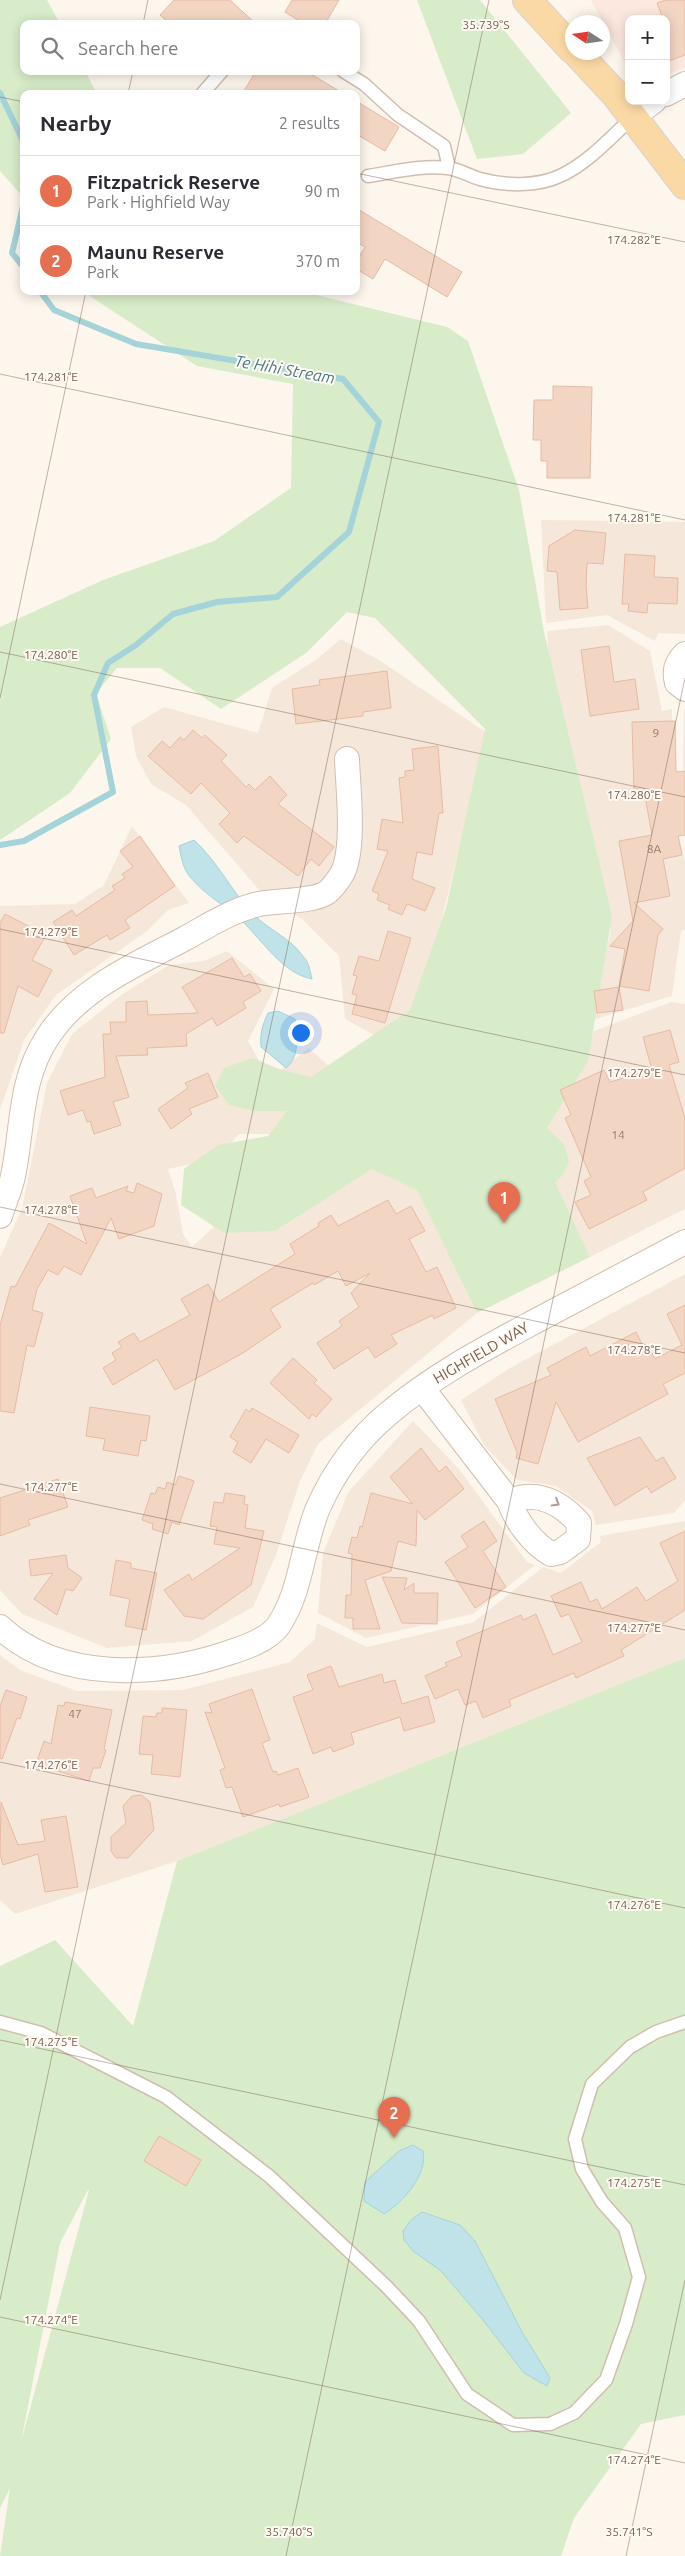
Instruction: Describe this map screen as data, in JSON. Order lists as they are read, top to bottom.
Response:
{
  "streets": {
    "street": ["HIGHFIELD WAY"]
  },
  "water": ["Te Hihi Stream"],
  "house_numbers": [
    "9",
    "8A",
    "14",
    "47"
  ],
  "north": "left",
  "page": {
    "map_buttons": ["+", "−"],
    "search": "Search here",
    "heading": ["Nearby", "2 results"],
    "list": [
      {
        "mark": "1",
        "name": "Fitzpatrick Reserve",
        "note": "Park · Highfield Way",
        "value": "90 m"
      },
      {
        "mark": "2",
        "name": "Maunu Reserve",
        "note": "Park",
        "value": "370 m"
      }
    ],
    "pins": ["1", "2"]
  },
  "coordinates": [
    "35.739°S",
    "174.282°E",
    "174.281°E",
    "174.280°E",
    "174.279°E",
    "174.278°E",
    "174.277°E",
    "174.276°E",
    "174.275°E",
    "174.274°E",
    "35.740°S",
    "35.741°S"
  ]
}
